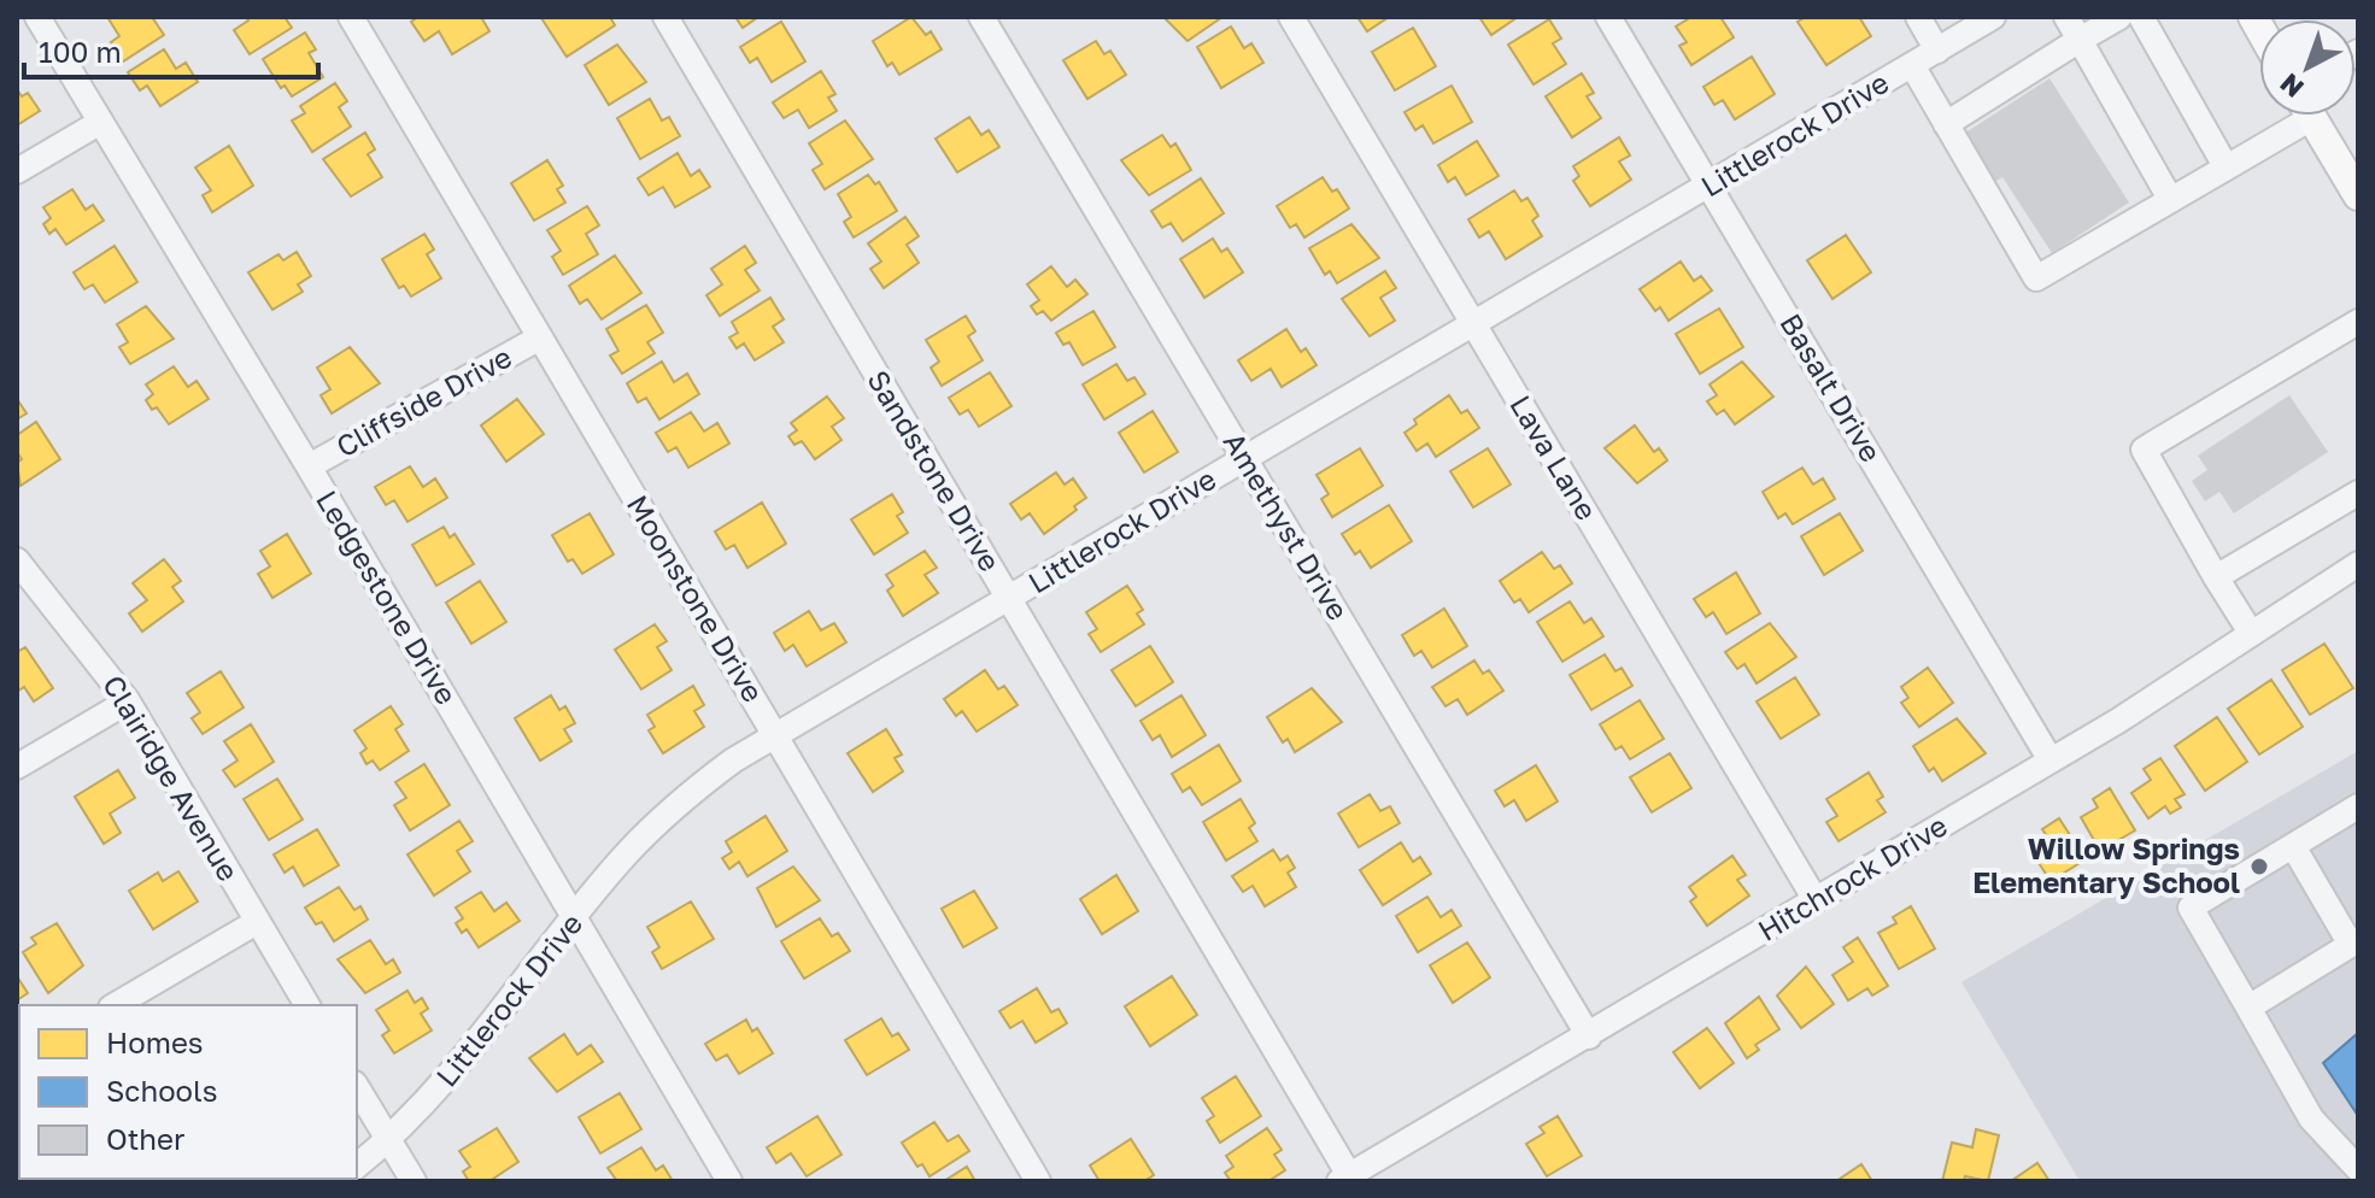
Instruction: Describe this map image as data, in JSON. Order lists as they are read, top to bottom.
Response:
{
  "streets": {
    "street": [
      "Littlerock Drive",
      "Basalt Drive",
      "Cliffside Drive",
      "Lava Lane",
      "Sandstone Drive",
      "Amethyst Drive",
      "Ledgestone Drive",
      "Moonstone Drive",
      "Clairidge Avenue",
      "Hitchrock Drive"
    ]
  },
  "crossings": [
    ["Littlerock Drive", "Basalt Drive"],
    ["Littlerock Drive", "Lava Lane"],
    ["Littlerock Drive", "Sandstone Drive"],
    ["Littlerock Drive", "Amethyst Drive"],
    ["Littlerock Drive", "Ledgestone Drive"],
    ["Littlerock Drive", "Moonstone Drive"],
    ["Basalt Drive", "Hitchrock Drive"],
    ["Cliffside Drive", "Ledgestone Drive"],
    ["Cliffside Drive", "Moonstone Drive"],
    ["Lava Lane", "Hitchrock Drive"],
    ["Sandstone Drive", "Hitchrock Drive"],
    ["Amethyst Drive", "Hitchrock Drive"]
  ],
  "places": ["Willow Springs Elementary School"],
  "legend": ["Homes", "Schools", "Other"],
  "scale_bar": "100 m",
  "north": "bottom left"
}
